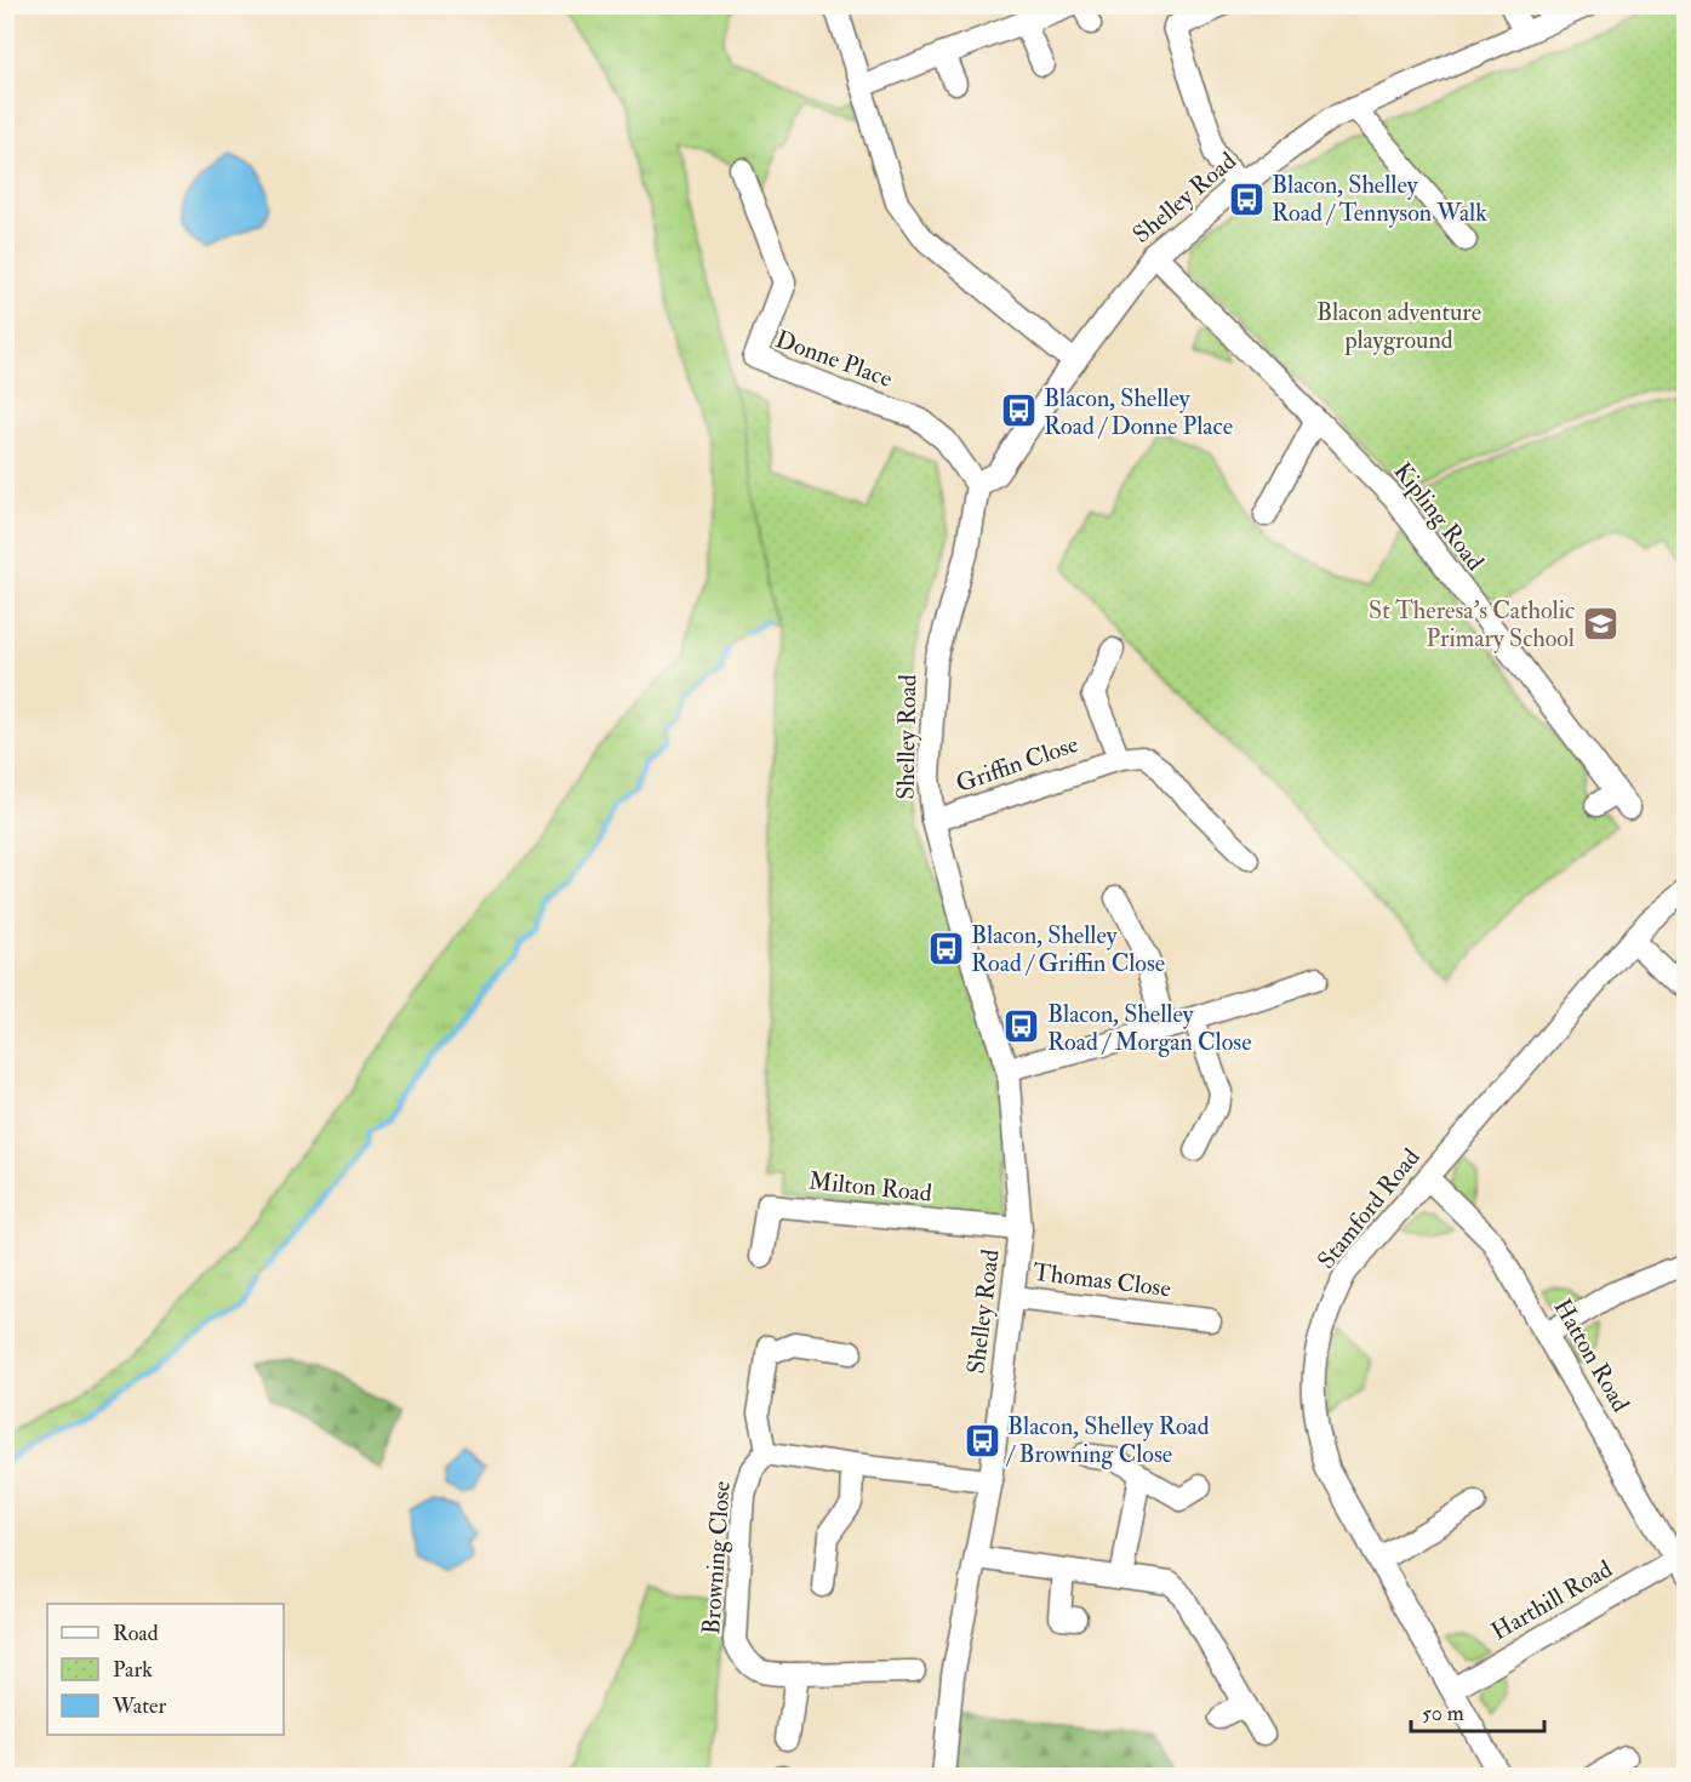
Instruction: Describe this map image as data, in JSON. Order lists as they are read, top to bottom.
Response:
{
  "streets": {
    "street": [
      "Shelley Road",
      "Donne Place",
      "Kipling Road",
      "Griffin Close",
      "Milton Road",
      "Stamford Road",
      "Thomas Close",
      "Hatton Road",
      "Browning Close",
      "Harthill Road"
    ]
  },
  "crossings": [
    ["Shelley Road", "Donne Place"],
    ["Shelley Road", "Kipling Road"],
    ["Shelley Road", "Griffin Close"],
    ["Shelley Road", "Milton Road"],
    ["Shelley Road", "Thomas Close"],
    ["Stamford Road", "Hatton Road"],
    ["Stamford Road", "Harthill Road"],
    ["Hatton Road", "Harthill Road"]
  ],
  "parks": ["Blacon adventure playground"],
  "places": {
    "bus stop": [
      "Blacon, Shelley Road / Tennyson Walk",
      "Blacon, Shelley Road / Donne Place",
      "Blacon, Shelley Road / Griffin Close",
      "Blacon, Shelley Road / Morgan Close",
      "Blacon, Shelley Road / Browning Close"
    ],
    "school or university": ["St Theresa's Catholic Primary School"]
  },
  "legend": ["Road", "Park", "Water"],
  "scale_bar": "50 m"
}
